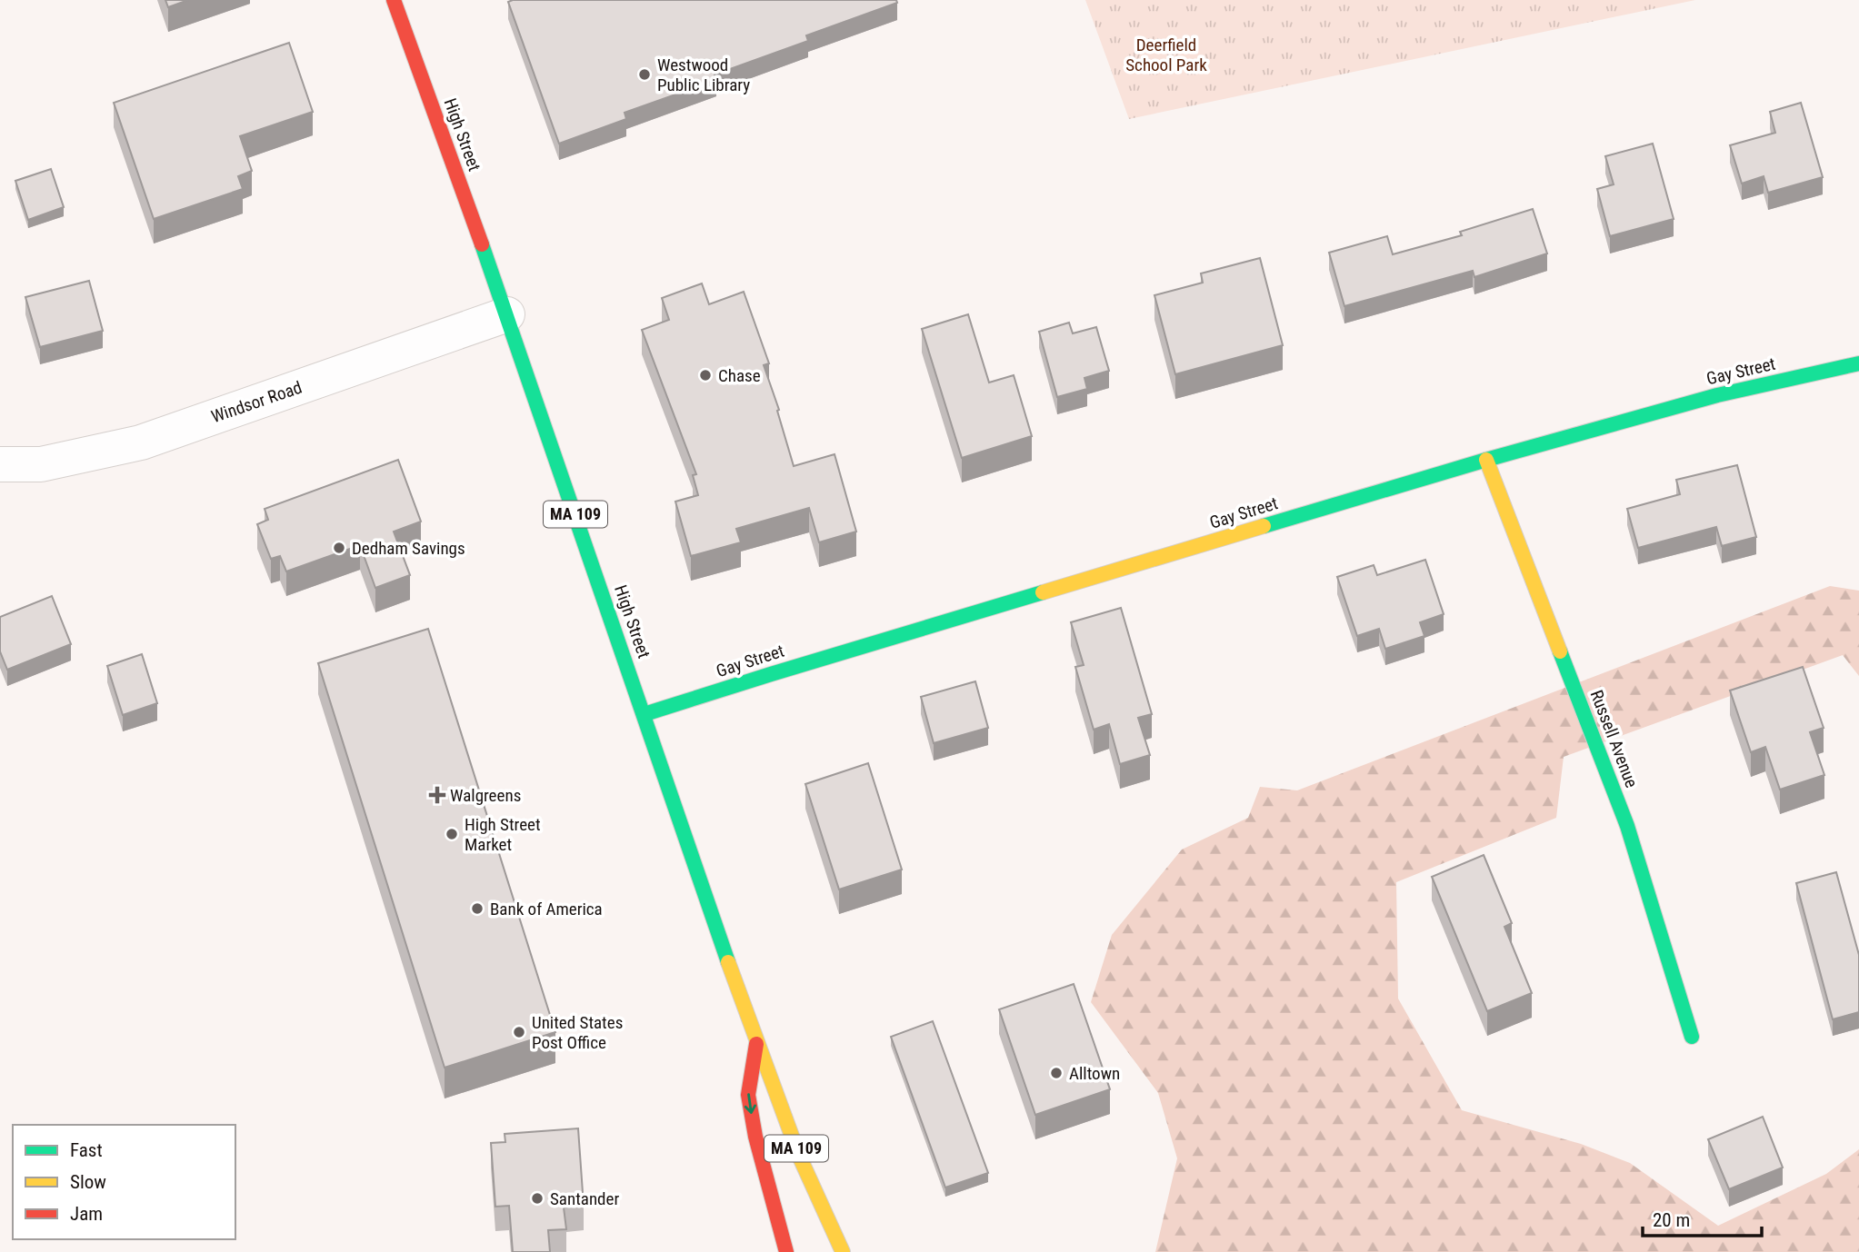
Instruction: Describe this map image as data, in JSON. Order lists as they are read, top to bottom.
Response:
{
  "streets": {
    "street": [
      "High Street",
      "Gay Street",
      "Windsor Road",
      "MA 109",
      "Russell Avenue"
    ]
  },
  "crossings": [
    ["High Street", "Gay Street"],
    ["High Street", "Windsor Road"],
    ["Gay Street", "Russell Avenue"]
  ],
  "parks": ["Deerfield School Park"],
  "places": {
    "other": [
      "Westwood Public Library",
      "Chase",
      "Dedham Savings",
      "High Street Market",
      "Bank of America",
      "United States Post Office",
      "Alltown",
      "Santander"
    ],
    "health": ["Walgreens"]
  },
  "legend": ["Fast", "Slow", "Jam"],
  "scale_bar": "20 m"
}
